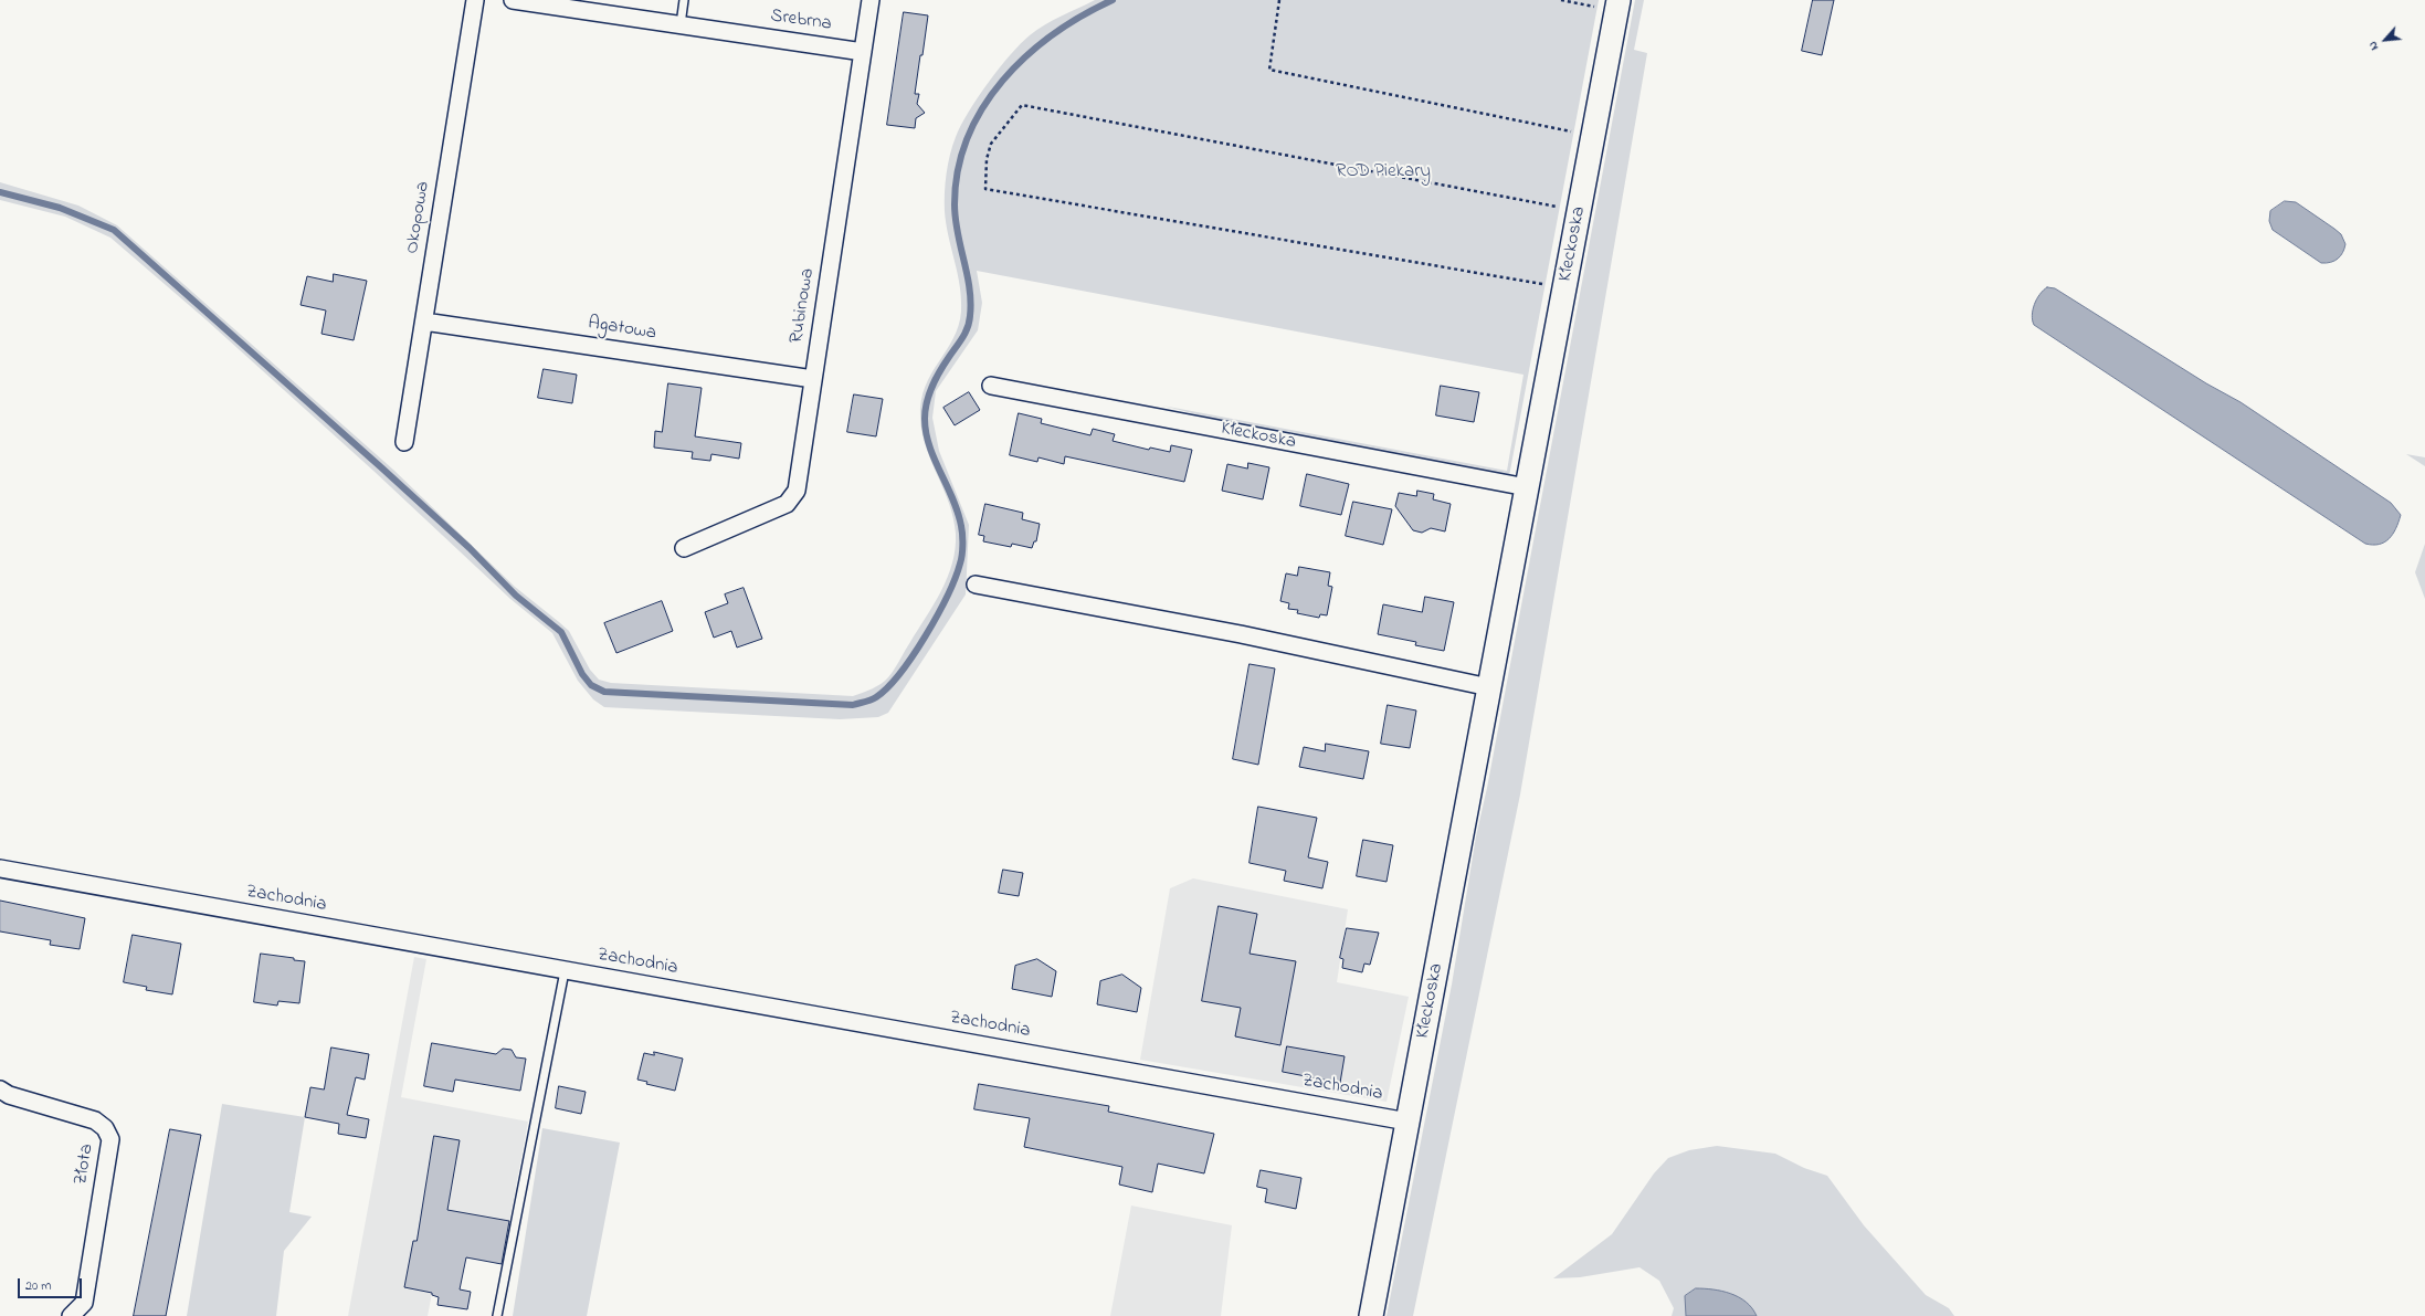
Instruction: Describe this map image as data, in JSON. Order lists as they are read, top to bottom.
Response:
{
  "streets": {
    "main road": ["Kłeckoska"],
    "street": [
      "Srebrna",
      "Okopowa",
      "Rubinowa",
      "Agatowa",
      "Zachodnia",
      "Złota"
    ]
  },
  "crossings": [
    ["Srebrna", "Rubinowa"],
    ["Okopowa", "Agatowa"],
    ["Kłeckoska", "Zachodnia"],
    ["Rubinowa", "Agatowa"]
  ],
  "parks": ["ROD Piekary"],
  "scale_bar": "20 m",
  "north": "bottom left"
}
